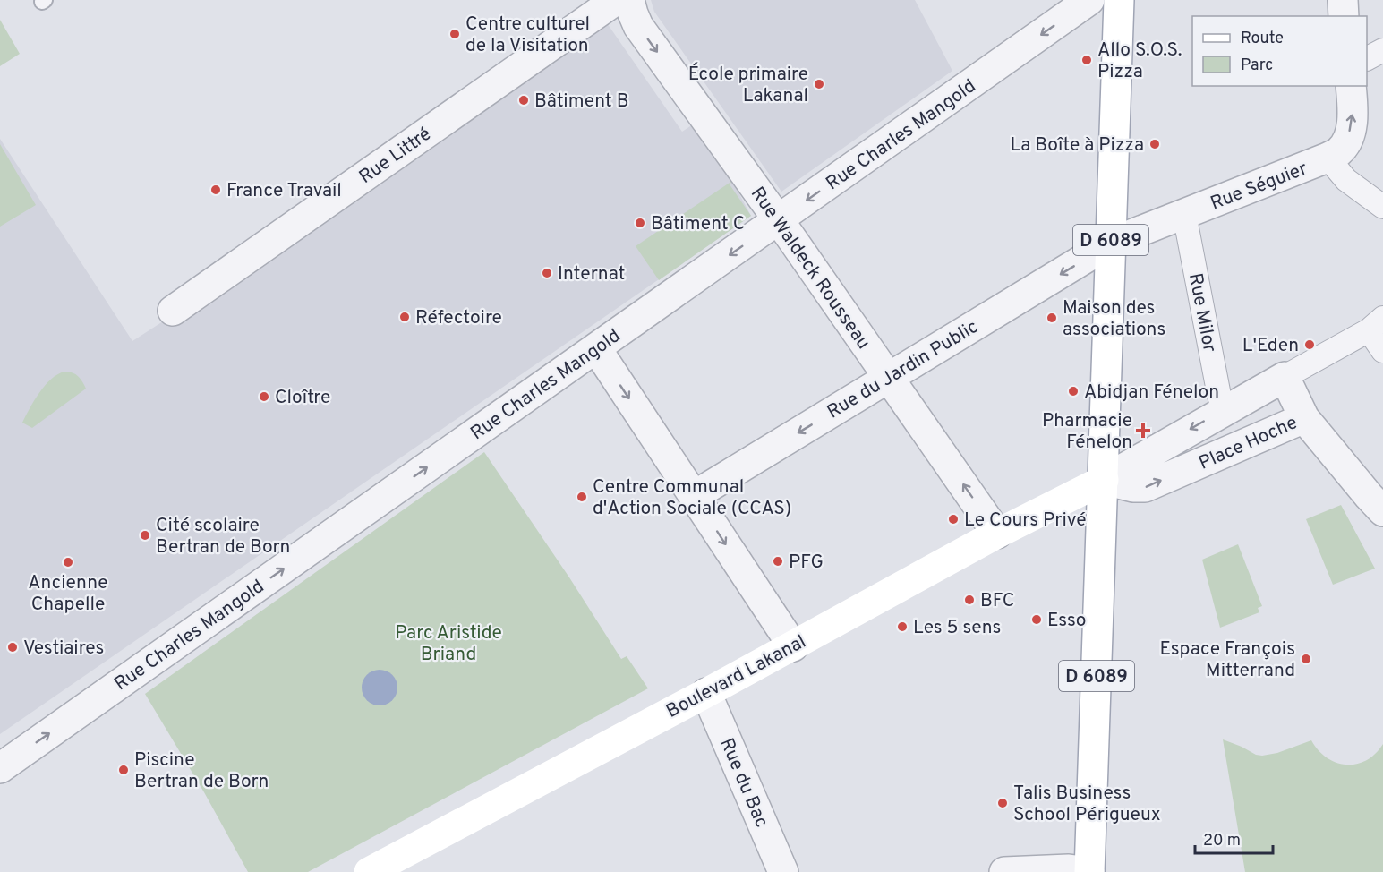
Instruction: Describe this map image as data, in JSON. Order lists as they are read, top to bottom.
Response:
{
  "streets": {
    "main road": ["D 6089", "Boulevard Lakanal"],
    "street": [
      "Rue Charles Mangold",
      "Rue Littré",
      "Rue Séguier",
      "Rue Waldeck Rousseau",
      "Rue Milor",
      "Rue du Jardin Public",
      "Place Hoche",
      "Rue du Bac"
    ]
  },
  "crossings": [
    ["Rue Charles Mangold", "Rue Waldeck Rousseau"],
    ["Rue Séguier", "D 6089"],
    ["Rue Séguier", "Rue Milor"],
    ["Rue Séguier", "Rue du Jardin Public"],
    ["D 6089", "Rue du Jardin Public"],
    ["D 6089", "Place Hoche"],
    ["D 6089", "Boulevard Lakanal"],
    ["Rue Waldeck Rousseau", "Rue du Jardin Public"],
    ["Rue Waldeck Rousseau", "Boulevard Lakanal"],
    ["Rue Milor", "Place Hoche"],
    ["Place Hoche", "Boulevard Lakanal"],
    ["Boulevard Lakanal", "Rue du Bac"]
  ],
  "one_way": ["Rue du Jardin Public"],
  "parks": ["Parc Aristide Briand"],
  "places": {
    "other": [
      "Centre culturel de la Visitation",
      "Allo S.O.S. Pizza",
      "École primaire Lakanal",
      "Bâtiment B",
      "La Boîte à Pizza",
      "France Travail",
      "Bâtiment C",
      "Internat",
      "Réfectoire",
      "Maison des associations",
      "L'Eden",
      "Abidjan Fénelon",
      "Cloître",
      "Centre Communal d'Action Sociale (CCAS)",
      "Le Cours Privé",
      "Cité scolaire Bertran de Born",
      "PFG",
      "Ancienne Chapelle",
      "BFC",
      "Esso",
      "Les 5 sens",
      "Vestiaires",
      "Espace François Mitterrand",
      "Piscine Bertran de Born",
      "Talis Business School Périgueux"
    ],
    "health": ["Pharmacie Fénelon"]
  },
  "legend": ["Route", "Parc"],
  "scale_bar": "20 m"
}
